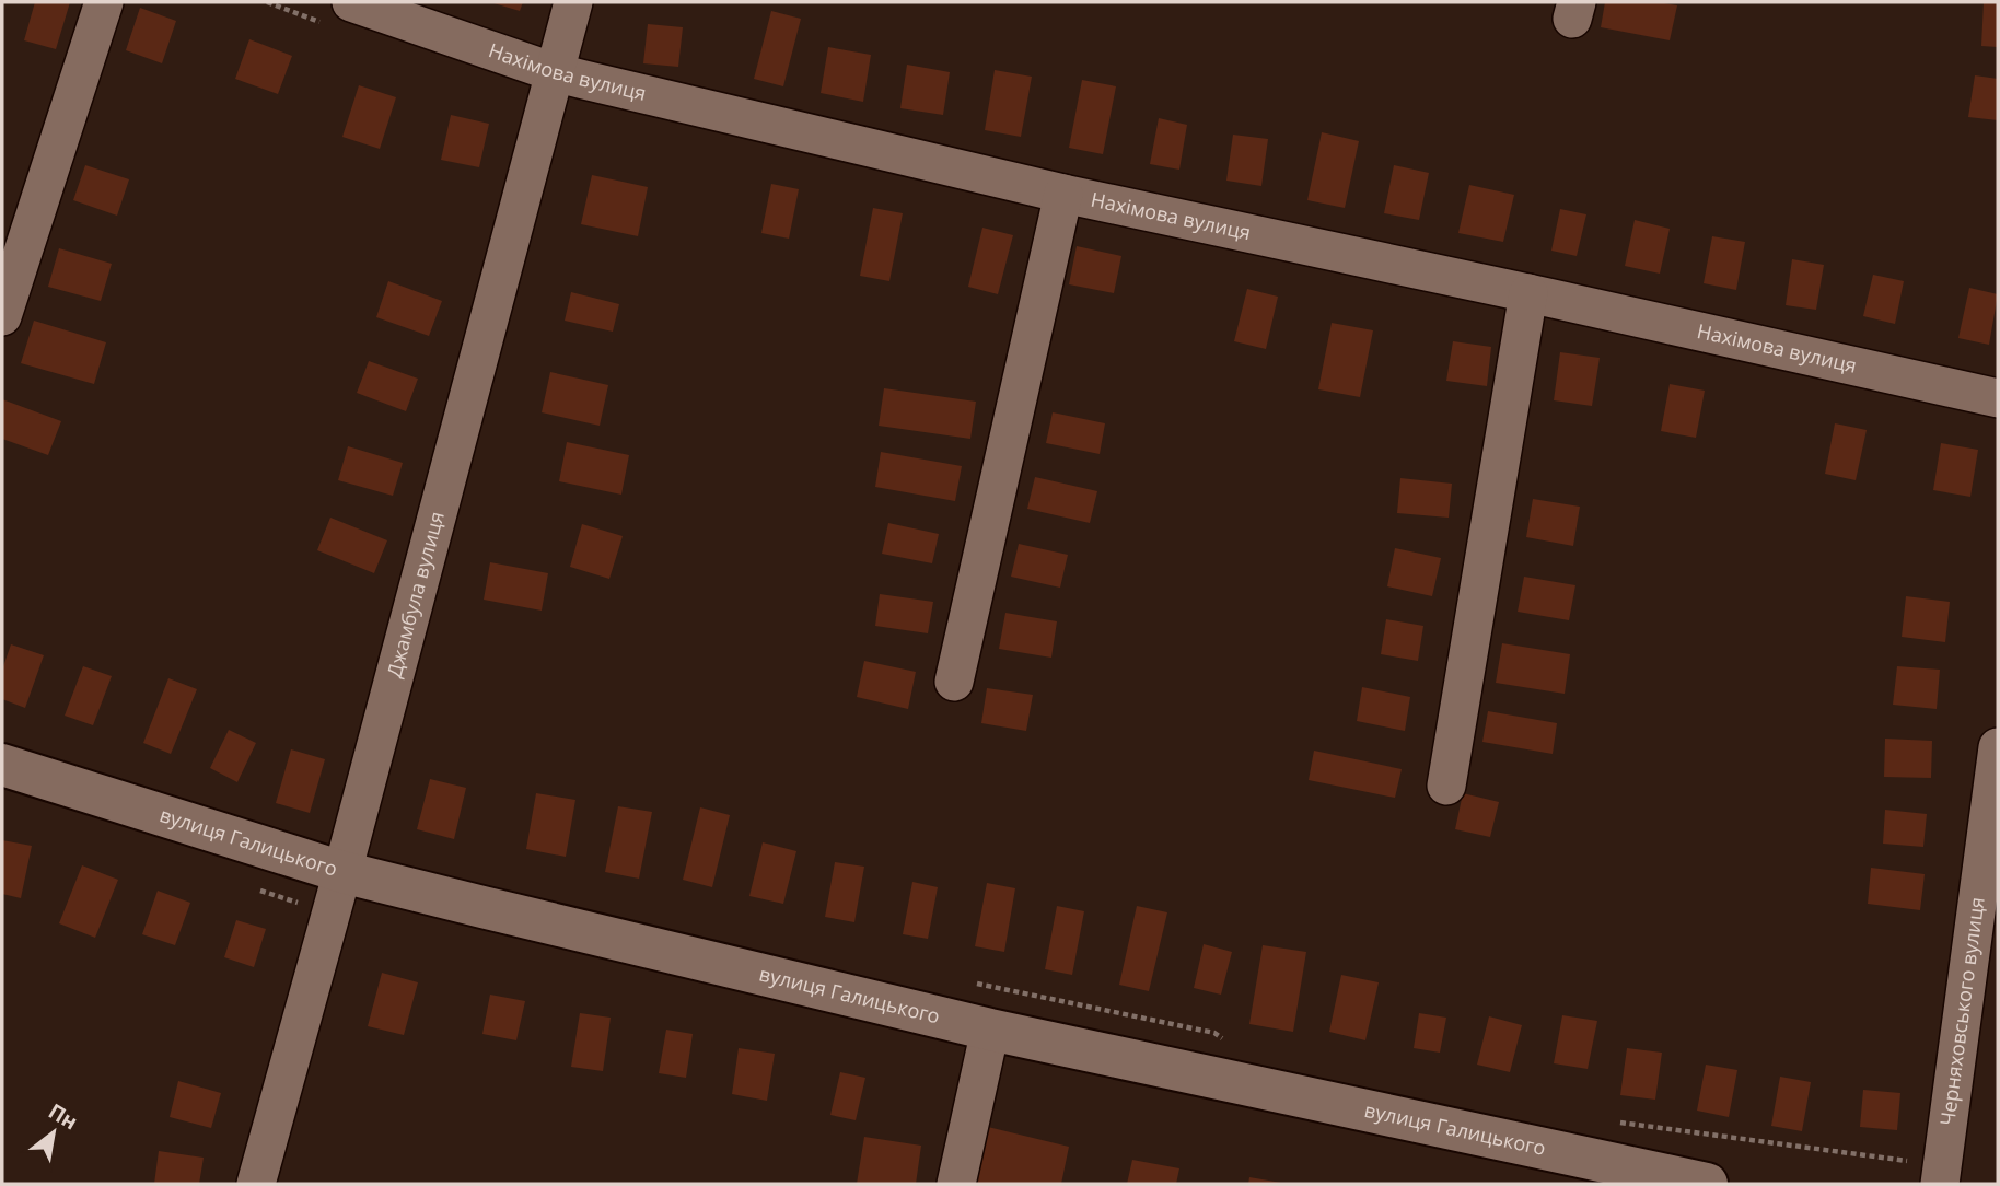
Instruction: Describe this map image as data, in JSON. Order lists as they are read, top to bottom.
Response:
{
  "streets": {
    "street": [
      "Нахімова вулиця",
      "Джамбула вулиця",
      "вулиця Галицького",
      "Черняховського вулиця"
    ]
  },
  "crossings": [
    ["Нахімова вулиця", "Джамбула вулиця"],
    ["Джамбула вулиця", "вулиця Галицького"]
  ],
  "north": "top right"
}
